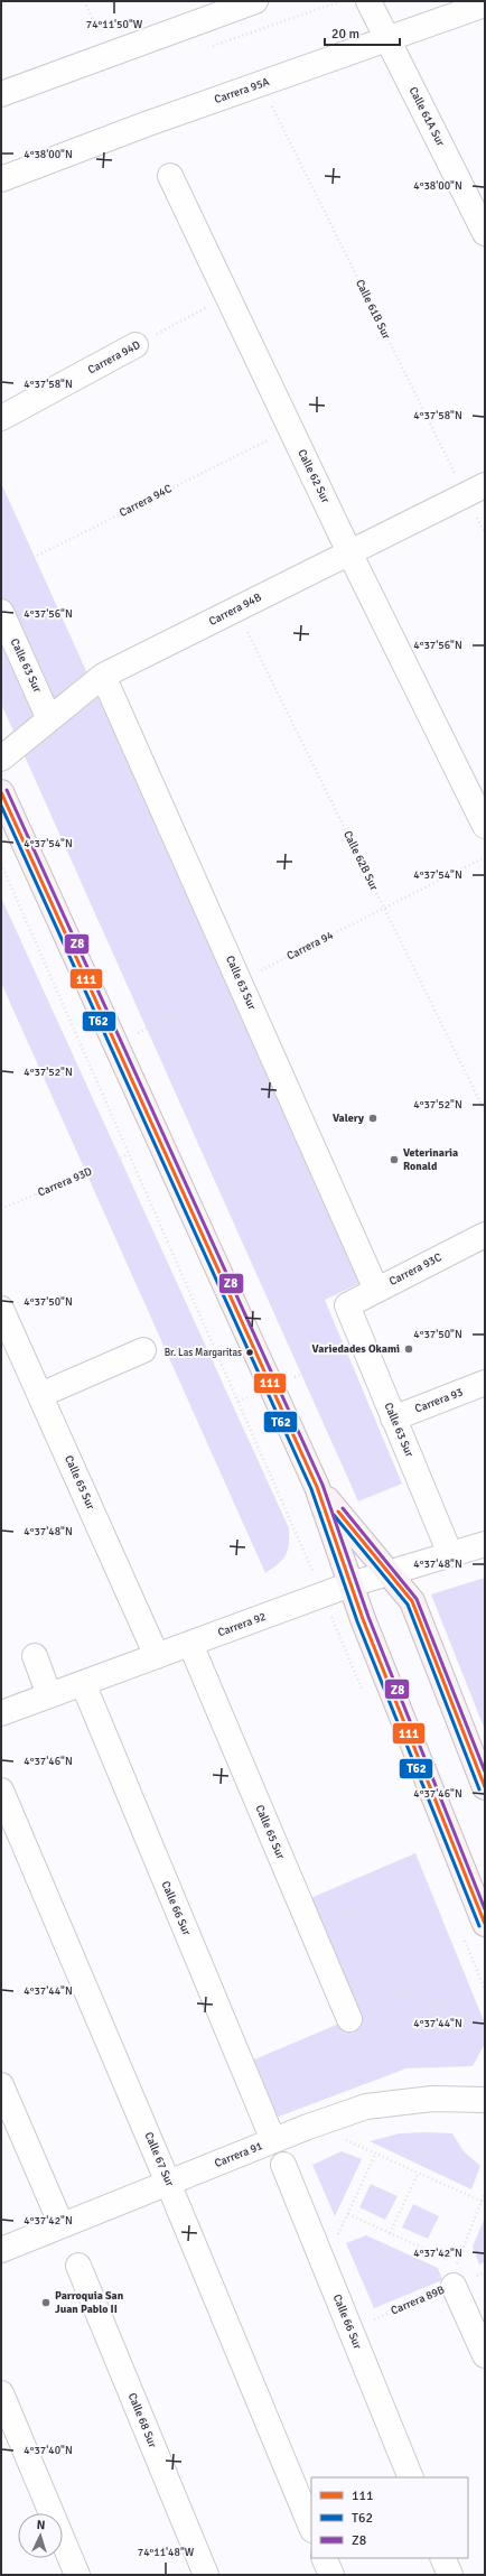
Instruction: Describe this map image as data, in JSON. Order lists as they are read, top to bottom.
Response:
{
  "streets": {
    "street": [
      "Carrera 95A",
      "Calle 61A Sur",
      "Carrera 94D",
      "Calle 62 Sur",
      "Carrera 94B",
      "Calle 63 Sur",
      "Carrera 93C",
      "Carrera 93",
      "Calle 65 Sur",
      "Carrera 92",
      "Calle 66 Sur",
      "Carrera 91",
      "Calle 67 Sur",
      "Calle 68 Sur"
    ],
    "path": [
      "Calle 61B Sur",
      "Carrera 94C",
      "Calle 62B Sur",
      "Carrera 94",
      "Carrera 93D",
      "Carrera 89B"
    ]
  },
  "crossings": [
    ["Carrera 95A", "Calle 61A Sur"],
    ["Carrera 95A", "Calle 61B Sur"],
    ["Calle 61B Sur", "Carrera 94B"],
    ["Carrera 94D", "Calle 62 Sur"],
    ["Calle 62 Sur", "Carrera 94C"],
    ["Calle 62 Sur", "Carrera 94B"],
    ["Carrera 94B", "Calle 63 Sur"],
    ["Carrera 94B", "Calle 62B Sur"],
    ["Calle 63 Sur", "Carrera 94"],
    ["Calle 63 Sur", "Carrera 93C"],
    ["Calle 63 Sur", "Carrera 93"],
    ["Calle 63 Sur", "Carrera 92"],
    ["Calle 62B Sur", "Carrera 94"],
    ["Calle 65 Sur", "Carrera 92"],
    ["Carrera 92", "Calle 66 Sur"],
    ["Calle 66 Sur", "Carrera 89B"],
    ["Carrera 91", "Calle 67 Sur"]
  ],
  "places": [
    "Valery",
    "Veterinaria Ronald",
    "Variedades Okami",
    "Br. Las Margaritas",
    "Parroquia San Juan Pablo II"
  ],
  "lines": ["transit line Z8", "transit line 111", "transit line T62"],
  "legend": ["111", "T62", "Z8"],
  "scale_bar": "20 m",
  "north": "top",
  "coordinates": [
    "74°11'50\"W",
    "4°38'00\"N",
    "4°37'58\"N",
    "4°37'56\"N",
    "4°37'54\"N",
    "4°37'52\"N",
    "4°37'50\"N",
    "4°37'48\"N",
    "4°37'46\"N",
    "4°37'44\"N",
    "4°37'42\"N",
    "4°37'40\"N",
    "74°11'48\"W"
  ]
}
